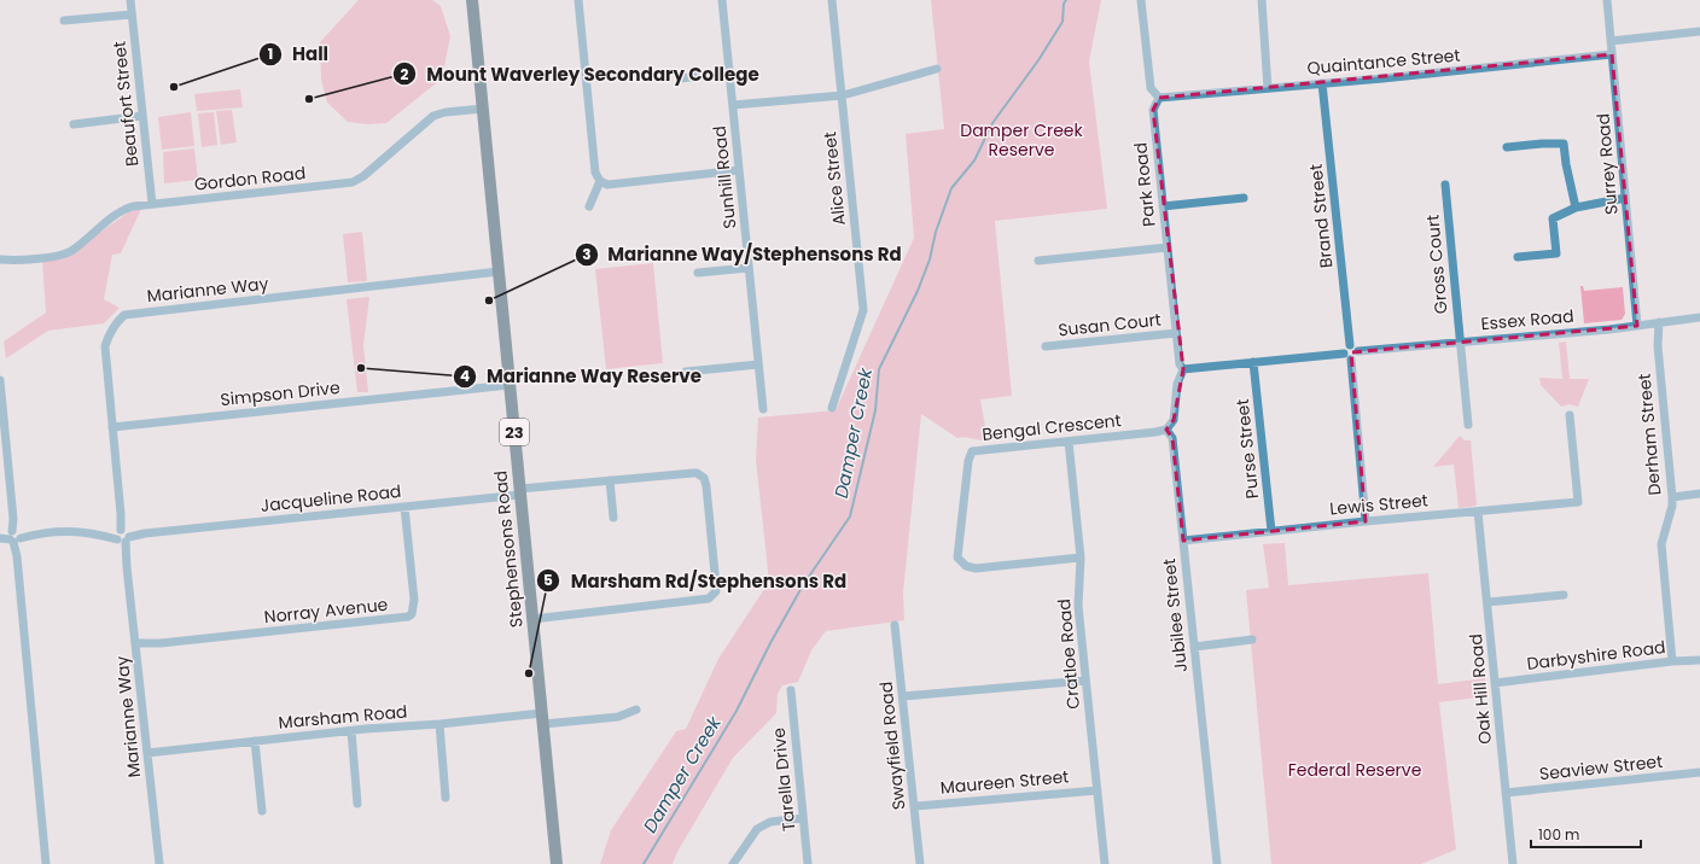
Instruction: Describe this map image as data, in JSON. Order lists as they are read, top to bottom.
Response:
{
  "streets": {
    "main road": ["23", "Stephensons Road"],
    "street": [
      "Quaintance Street",
      "Beaufort Street",
      "Surrey Road",
      "Sunhill Road",
      "Gordon Road",
      "Alice Street",
      "Park Road",
      "Brand Street",
      "Gross Court",
      "Marianne Way",
      "Essex Road",
      "Susan Court",
      "Simpson Drive",
      "Bengal Crescent",
      "Derham Street",
      "Purse Street",
      "Jacqueline Road",
      "Lewis Street",
      "Norray Avenue",
      "Jubilee Street",
      "Cratloe Road",
      "Darbyshire Road",
      "Oak Hill Road",
      "Marsham Road",
      "Swayfield Road",
      "Seaview Street",
      "Tarella Drive",
      "Maureen Street"
    ]
  },
  "crossings": [
    ["Quaintance Street", "Surrey Road"],
    ["Quaintance Street", "Park Road"],
    ["Quaintance Street", "Brand Street"],
    ["Beaufort Street", "Gordon Road"],
    ["Surrey Road", "Essex Road"],
    ["Gordon Road", "Stephensons Road"],
    ["Park Road", "Susan Court"],
    ["Brand Street", "Essex Road"],
    ["Gross Court", "Essex Road"],
    ["Marianne Way", "Simpson Drive"],
    ["Marianne Way", "Jacqueline Road"],
    ["Marianne Way", "Stephensons Road"],
    ["Marianne Way", "Norray Avenue"],
    ["Marianne Way", "Marsham Road"],
    ["Essex Road", "Derham Street"],
    ["Simpson Drive", "Stephensons Road"],
    ["Bengal Crescent", "Jubilee Street"],
    ["Bengal Crescent", "Cratloe Road"],
    ["Derham Street", "Darbyshire Road"],
    ["Purse Street", "Lewis Street"],
    ["Jacqueline Road", "Stephensons Road"],
    ["Jacqueline Road", "Norray Avenue"],
    ["Lewis Street", "Jubilee Street"],
    ["Lewis Street", "Oak Hill Road"],
    ["Stephensons Road", "Marsham Road"],
    ["Cratloe Road", "Maureen Street"],
    ["Darbyshire Road", "Oak Hill Road"],
    ["Oak Hill Road", "Seaview Street"],
    ["Swayfield Road", "Maureen Street"]
  ],
  "water": ["Damper Creek"],
  "parks": ["Damper Creek Reserve", "Federal Reserve"],
  "places": [
    "Hall",
    "Mount Waverley Secondary College",
    "Marianne Way/Stephensons Rd",
    "Marianne Way Reserve",
    "Marsham Rd/Stephensons Rd"
  ],
  "scale_bar": "100 m"
}
